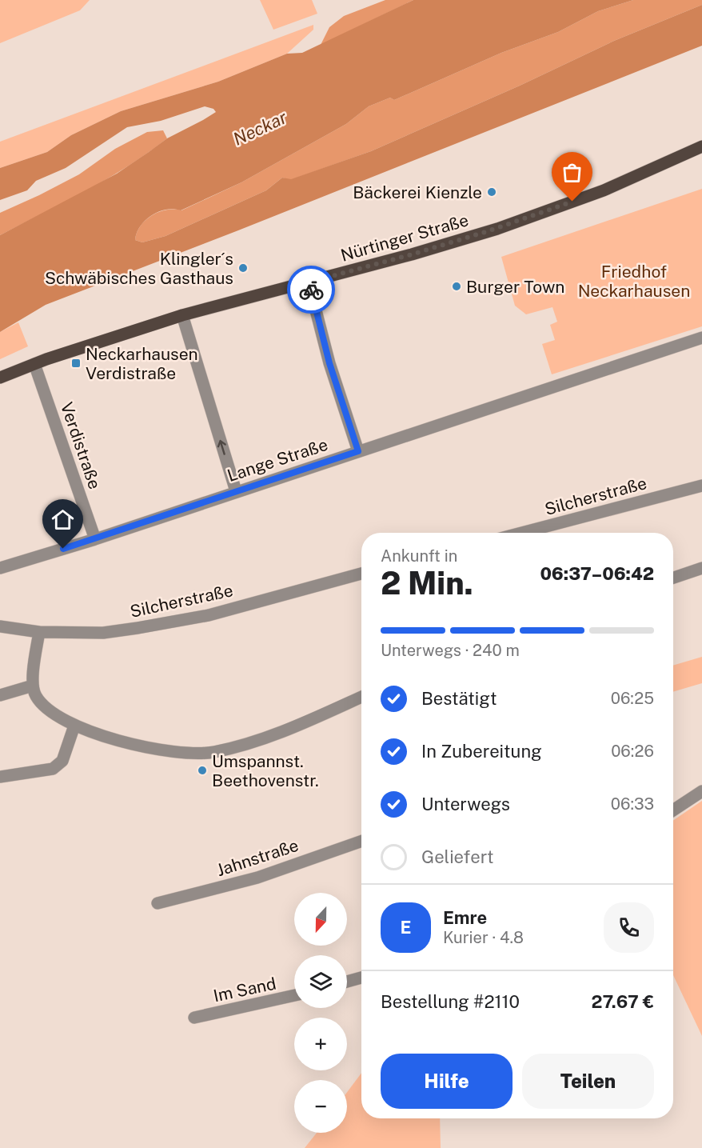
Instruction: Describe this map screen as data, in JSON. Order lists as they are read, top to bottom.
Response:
{
  "streets": {
    "main road": ["Nürtinger Straße"],
    "street": [
      "Verdistraße",
      "Lange Straße",
      "Silcherstraße",
      "Jahnstraße",
      "Im Sand"
    ]
  },
  "crossings": [
    ["Nürtinger Straße", "Verdistraße"],
    ["Verdistraße", "Lange Straße"]
  ],
  "water": ["Neckar"],
  "parks": ["Friedhof Neckarhausen"],
  "places": {
    "other": [
      "Bäckerei Kienzle",
      "Klingler´s Schwäbisches Gasthaus",
      "Burger Town",
      "Umspannst. Beethovenstr."
    ],
    "transit": ["Neckarhausen Verdistraße"]
  },
  "north": "bottom",
  "page": {
    "heading": ["2 Min.", "Ankunft in", "06:37–06:42"],
    "panel": [
      "Emre",
      "Kurier · 4.8",
      "Bestellung #2110",
      "27.67 €"
    ],
    "bar": "Unterwegs · 240 m",
    "list": [
      ["Bestätigt", "06:25"],
      ["In Zubereitung", "06:26"],
      ["Unterwegs", "06:33"],
      "Geliefert"
    ],
    "map_buttons": ["+", "−"],
    "round": "E",
    "buttons": ["Hilfe", "Teilen"]
  }
}
